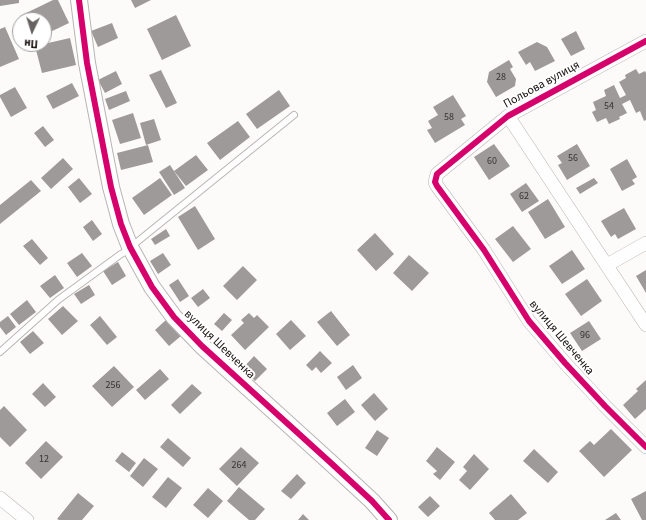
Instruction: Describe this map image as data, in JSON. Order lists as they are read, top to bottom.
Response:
{
  "streets": {
    "street": ["Польова вулиця", "вулиця Шевченка"]
  },
  "crossings": [
    ["Польова вулиця", "вулиця Шевченка"]
  ],
  "house_numbers": [
    "28",
    "54",
    "58",
    "56",
    "60",
    "62",
    "96",
    "256",
    "12",
    "264"
  ],
  "north": "bottom"
}
